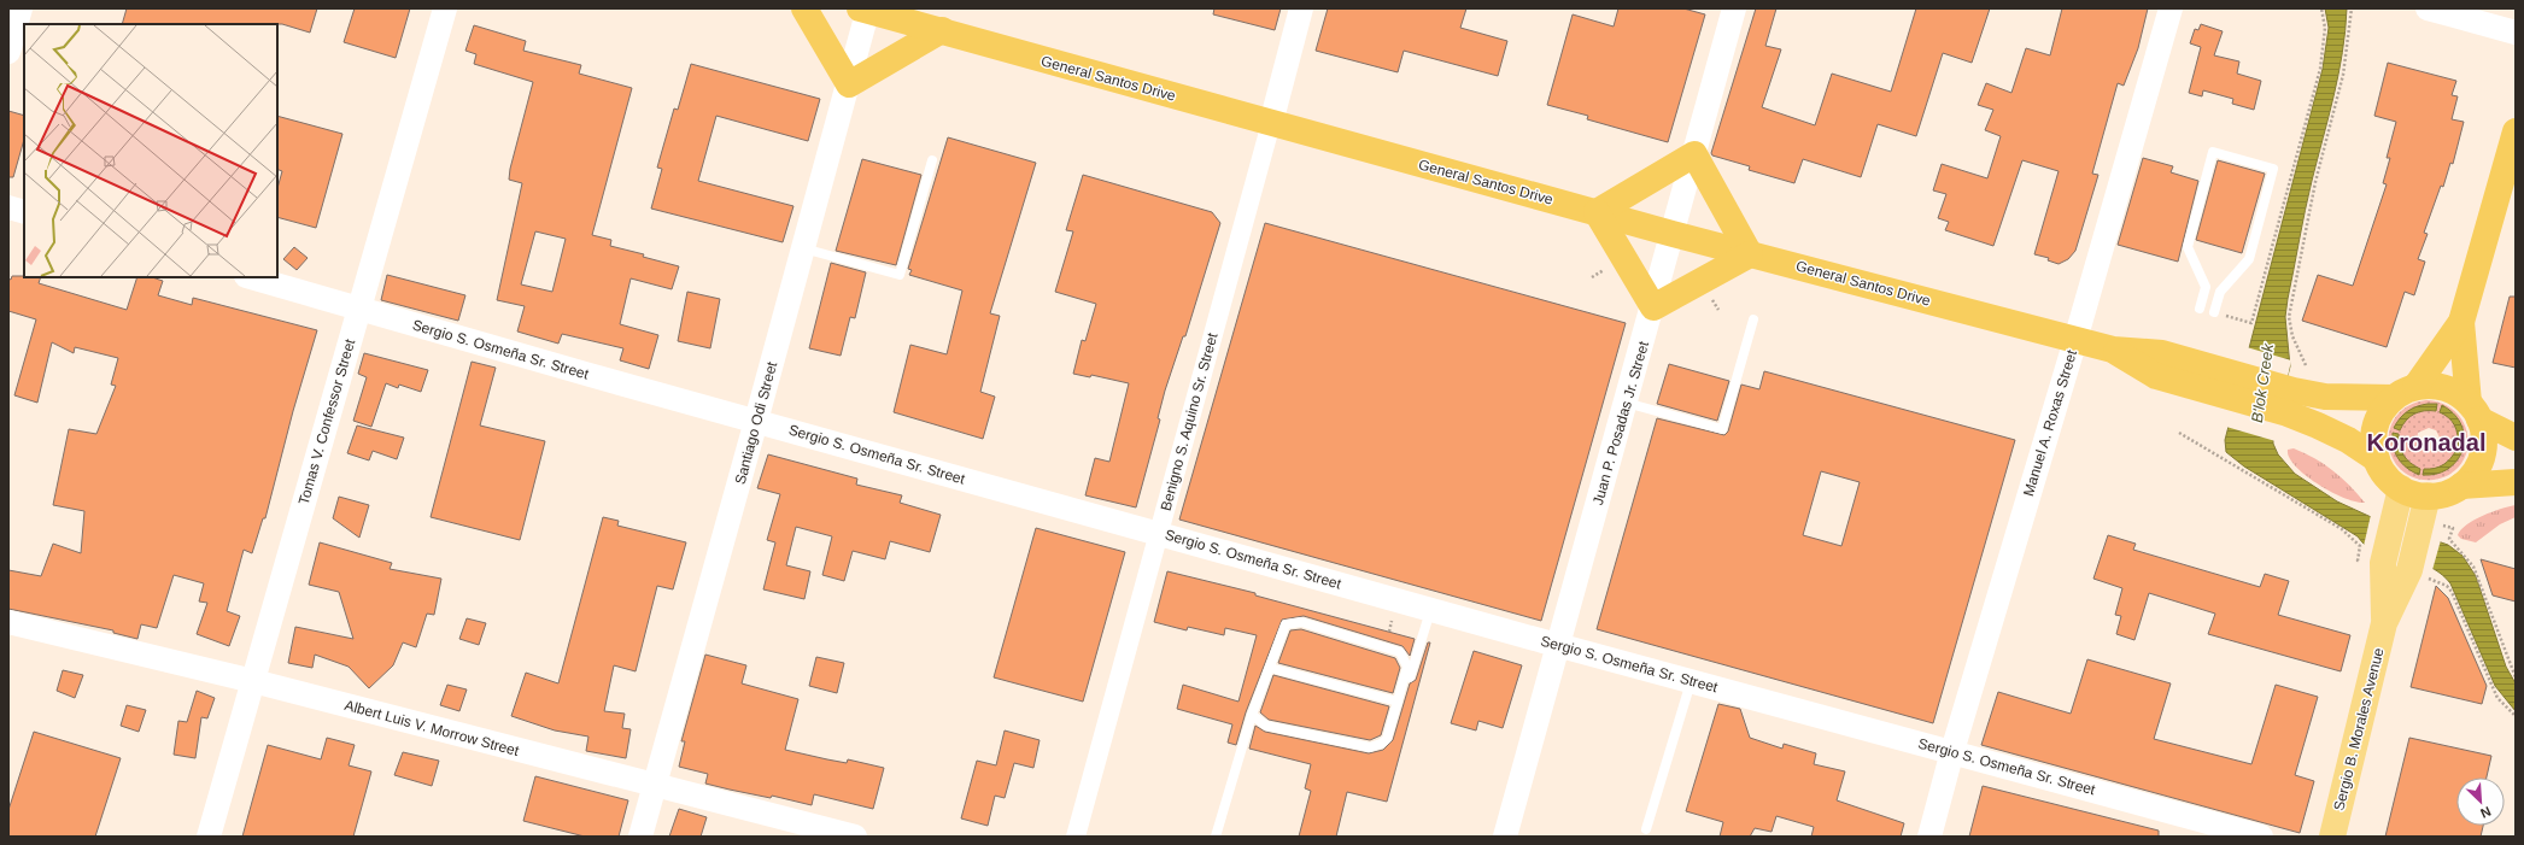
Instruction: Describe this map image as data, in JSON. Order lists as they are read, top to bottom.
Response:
{
  "streets": {
    "highway": ["General Santos Drive"],
    "main road": ["Sergio B. Morales Avenue"],
    "street": [
      "Sergio S. Osmeña Sr. Street",
      "Tomas V. Confessor Street",
      "Benigno S. Aquino Sr. Street",
      "Santiago Odi Street",
      "Juan P. Posadas Jr. Street",
      "Manuel A. Roxas Street",
      "Albert Luis V. Morrow Street"
    ]
  },
  "crossings": [
    ["General Santos Drive", "Benigno S. Aquino Sr. Street"],
    ["General Santos Drive", "Santiago Odi Street"],
    ["General Santos Drive", "Juan P. Posadas Jr. Street"],
    ["General Santos Drive", "Manuel A. Roxas Street"],
    ["General Santos Drive", "Sergio B. Morales Avenue"],
    ["Sergio S. Osmeña Sr. Street", "Tomas V. Confessor Street"],
    ["Sergio S. Osmeña Sr. Street", "Benigno S. Aquino Sr. Street"],
    ["Sergio S. Osmeña Sr. Street", "Santiago Odi Street"],
    ["Sergio S. Osmeña Sr. Street", "Juan P. Posadas Jr. Street"],
    ["Sergio S. Osmeña Sr. Street", "Manuel A. Roxas Street"],
    ["Tomas V. Confessor Street", "Albert Luis V. Morrow Street"],
    ["Santiago Odi Street", "Albert Luis V. Morrow Street"]
  ],
  "districts": ["Koronadal"],
  "water": ["B'lok Creek"],
  "north": "bottom right"
}
